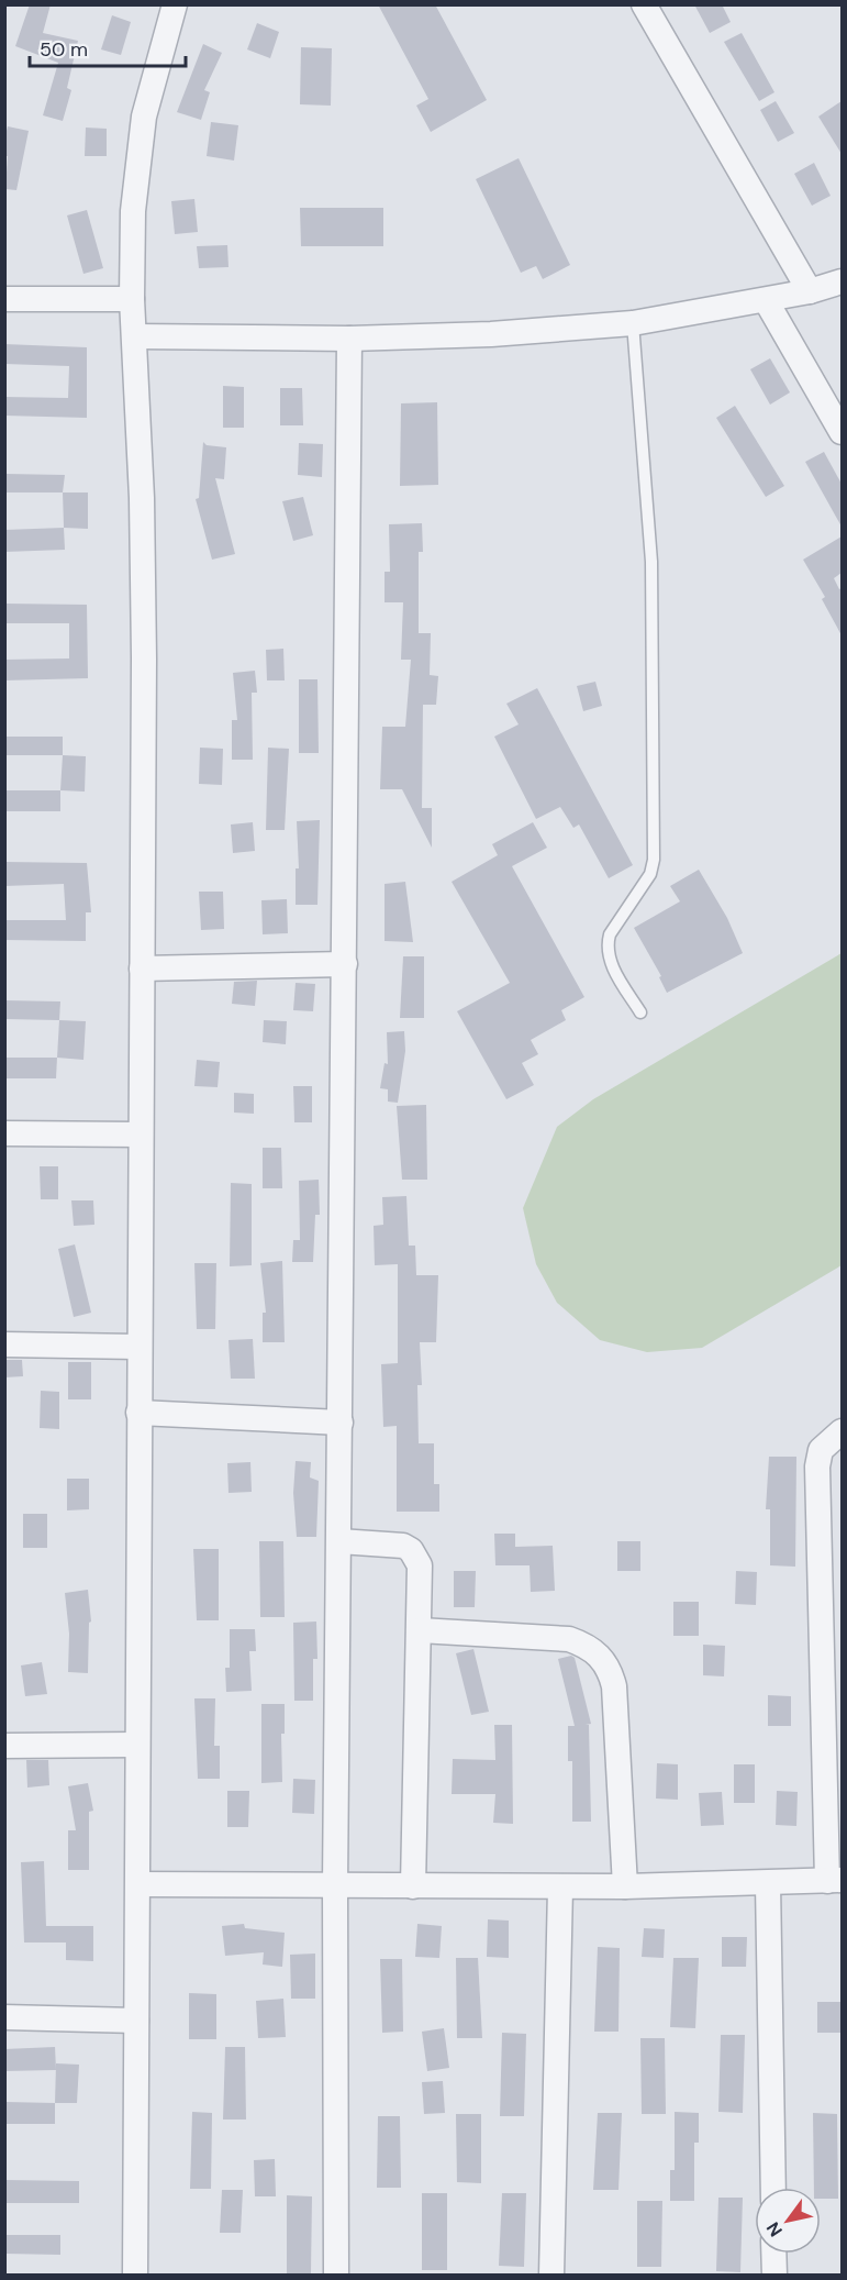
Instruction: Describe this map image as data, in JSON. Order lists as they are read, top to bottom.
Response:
{
  "scale_bar": "50 m",
  "north": "bottom left"
}
